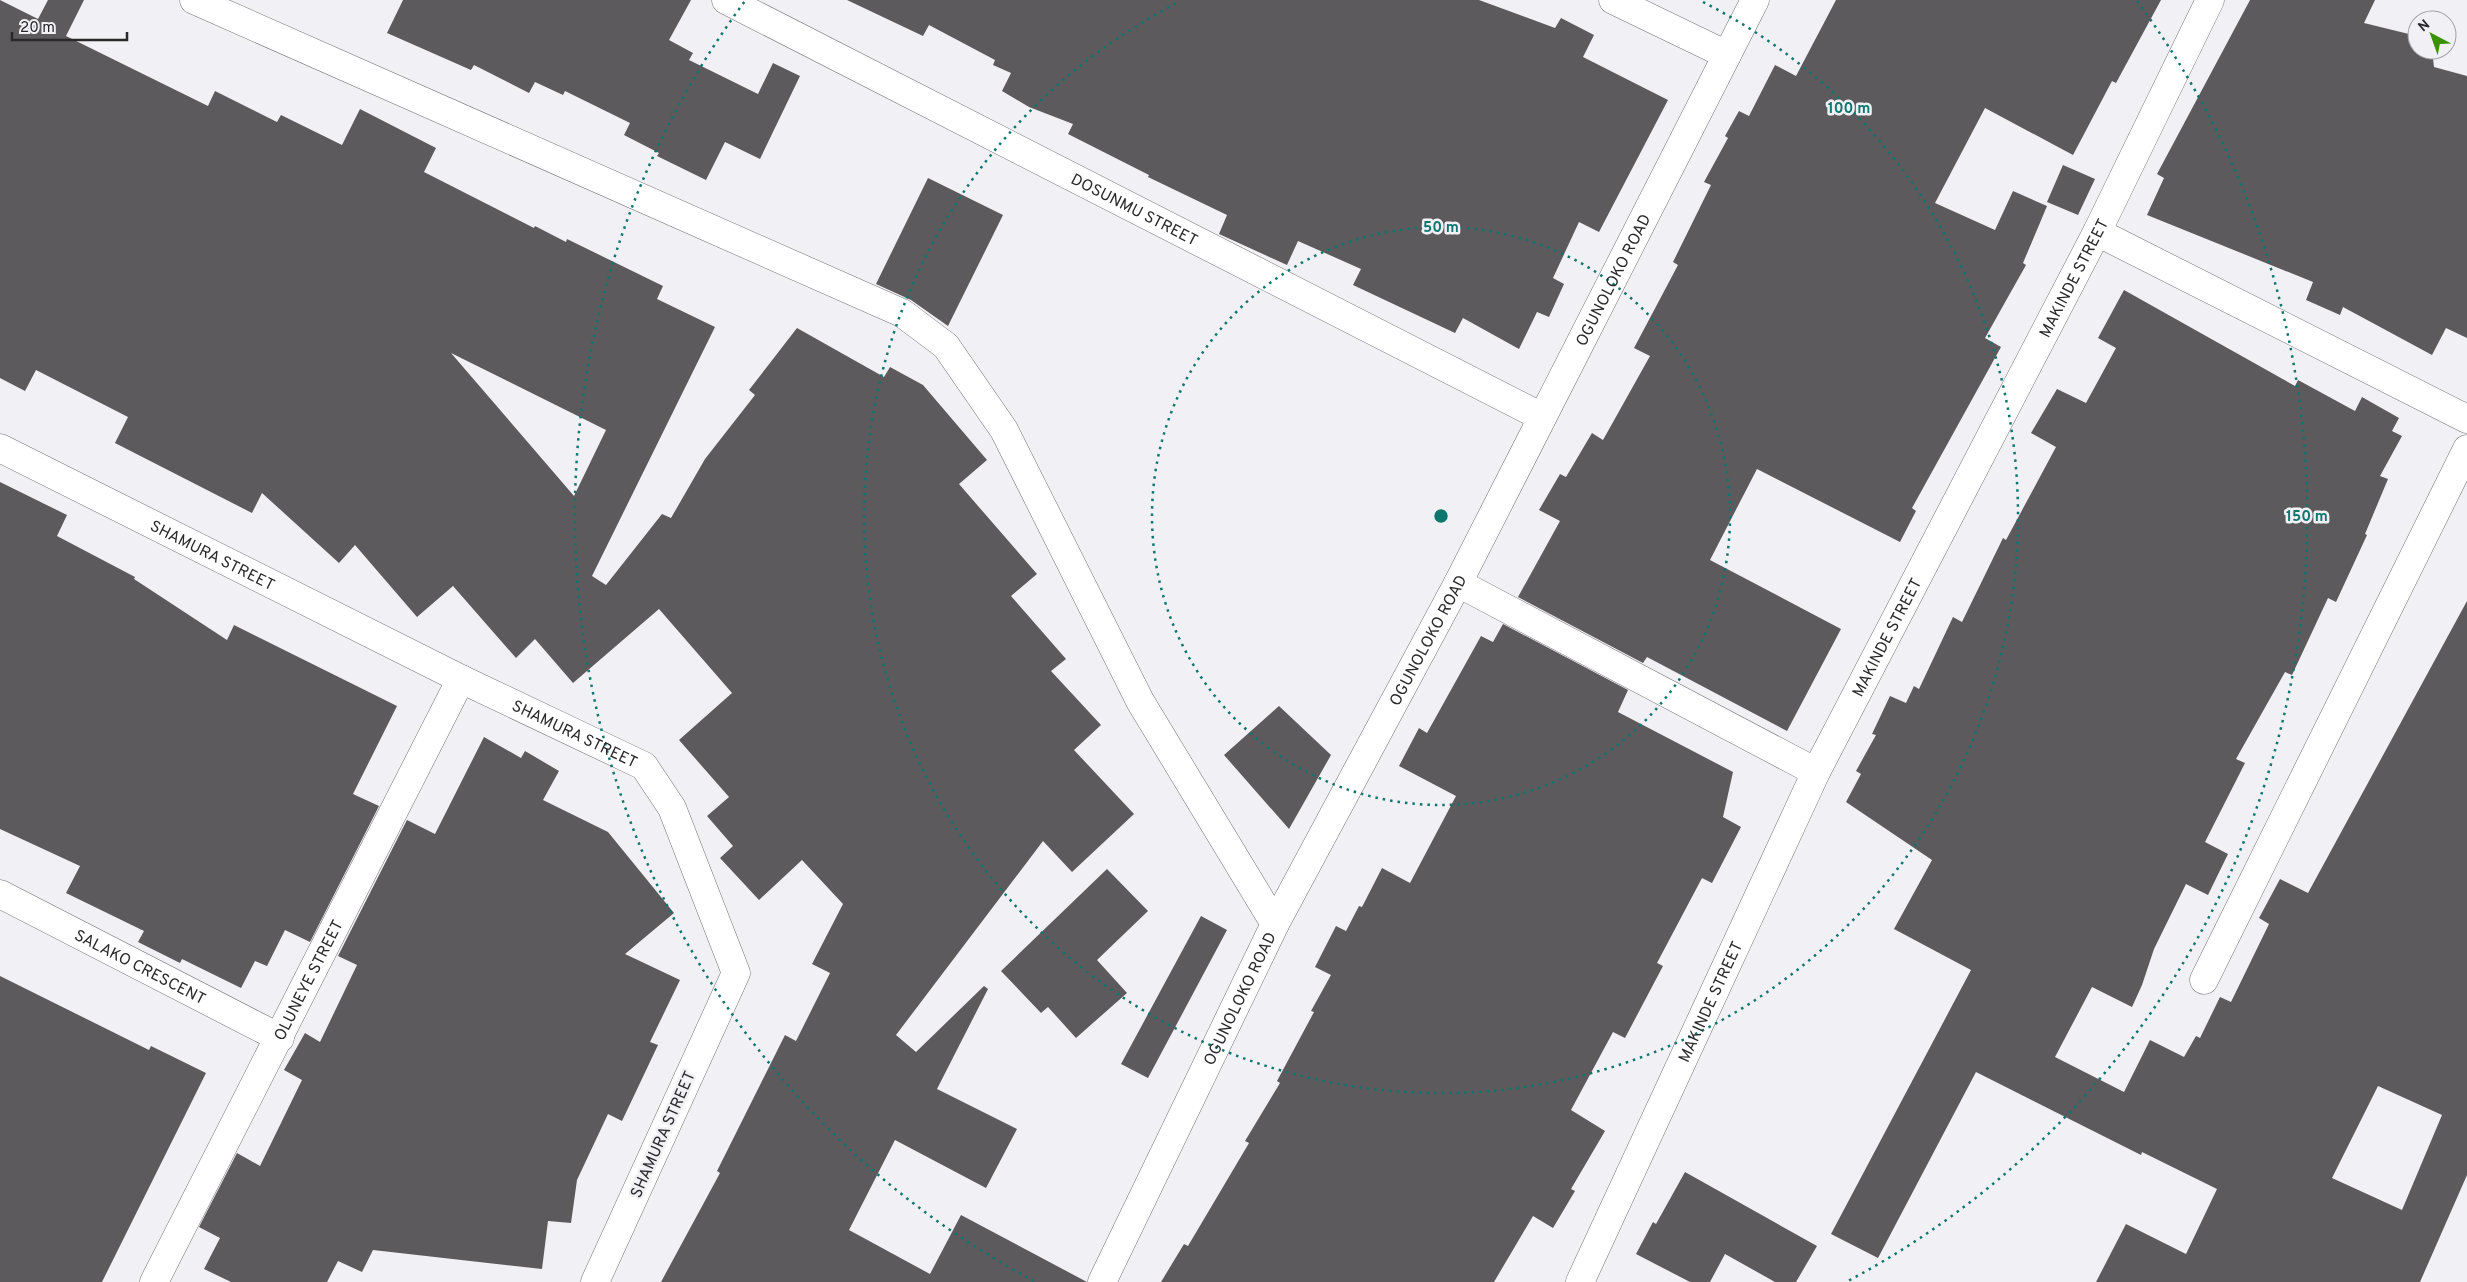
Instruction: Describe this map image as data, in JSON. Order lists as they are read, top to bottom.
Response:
{
  "streets": {
    "street": [
      "DOSUNMU STREET",
      "MAKINDE STREET",
      "OGUNOLOKO ROAD",
      "SHAMURA STREET",
      "SALAKO CRESCENT",
      "OLUNEYE STREET"
    ]
  },
  "crossings": [
    ["DOSUNMU STREET", "OGUNOLOKO ROAD"],
    ["SHAMURA STREET", "OLUNEYE STREET"],
    ["SALAKO CRESCENT", "OLUNEYE STREET"]
  ],
  "scale_bar": "20 m",
  "north": "top left",
  "rings": ["100 m", "50 m", "150 m"]
}
